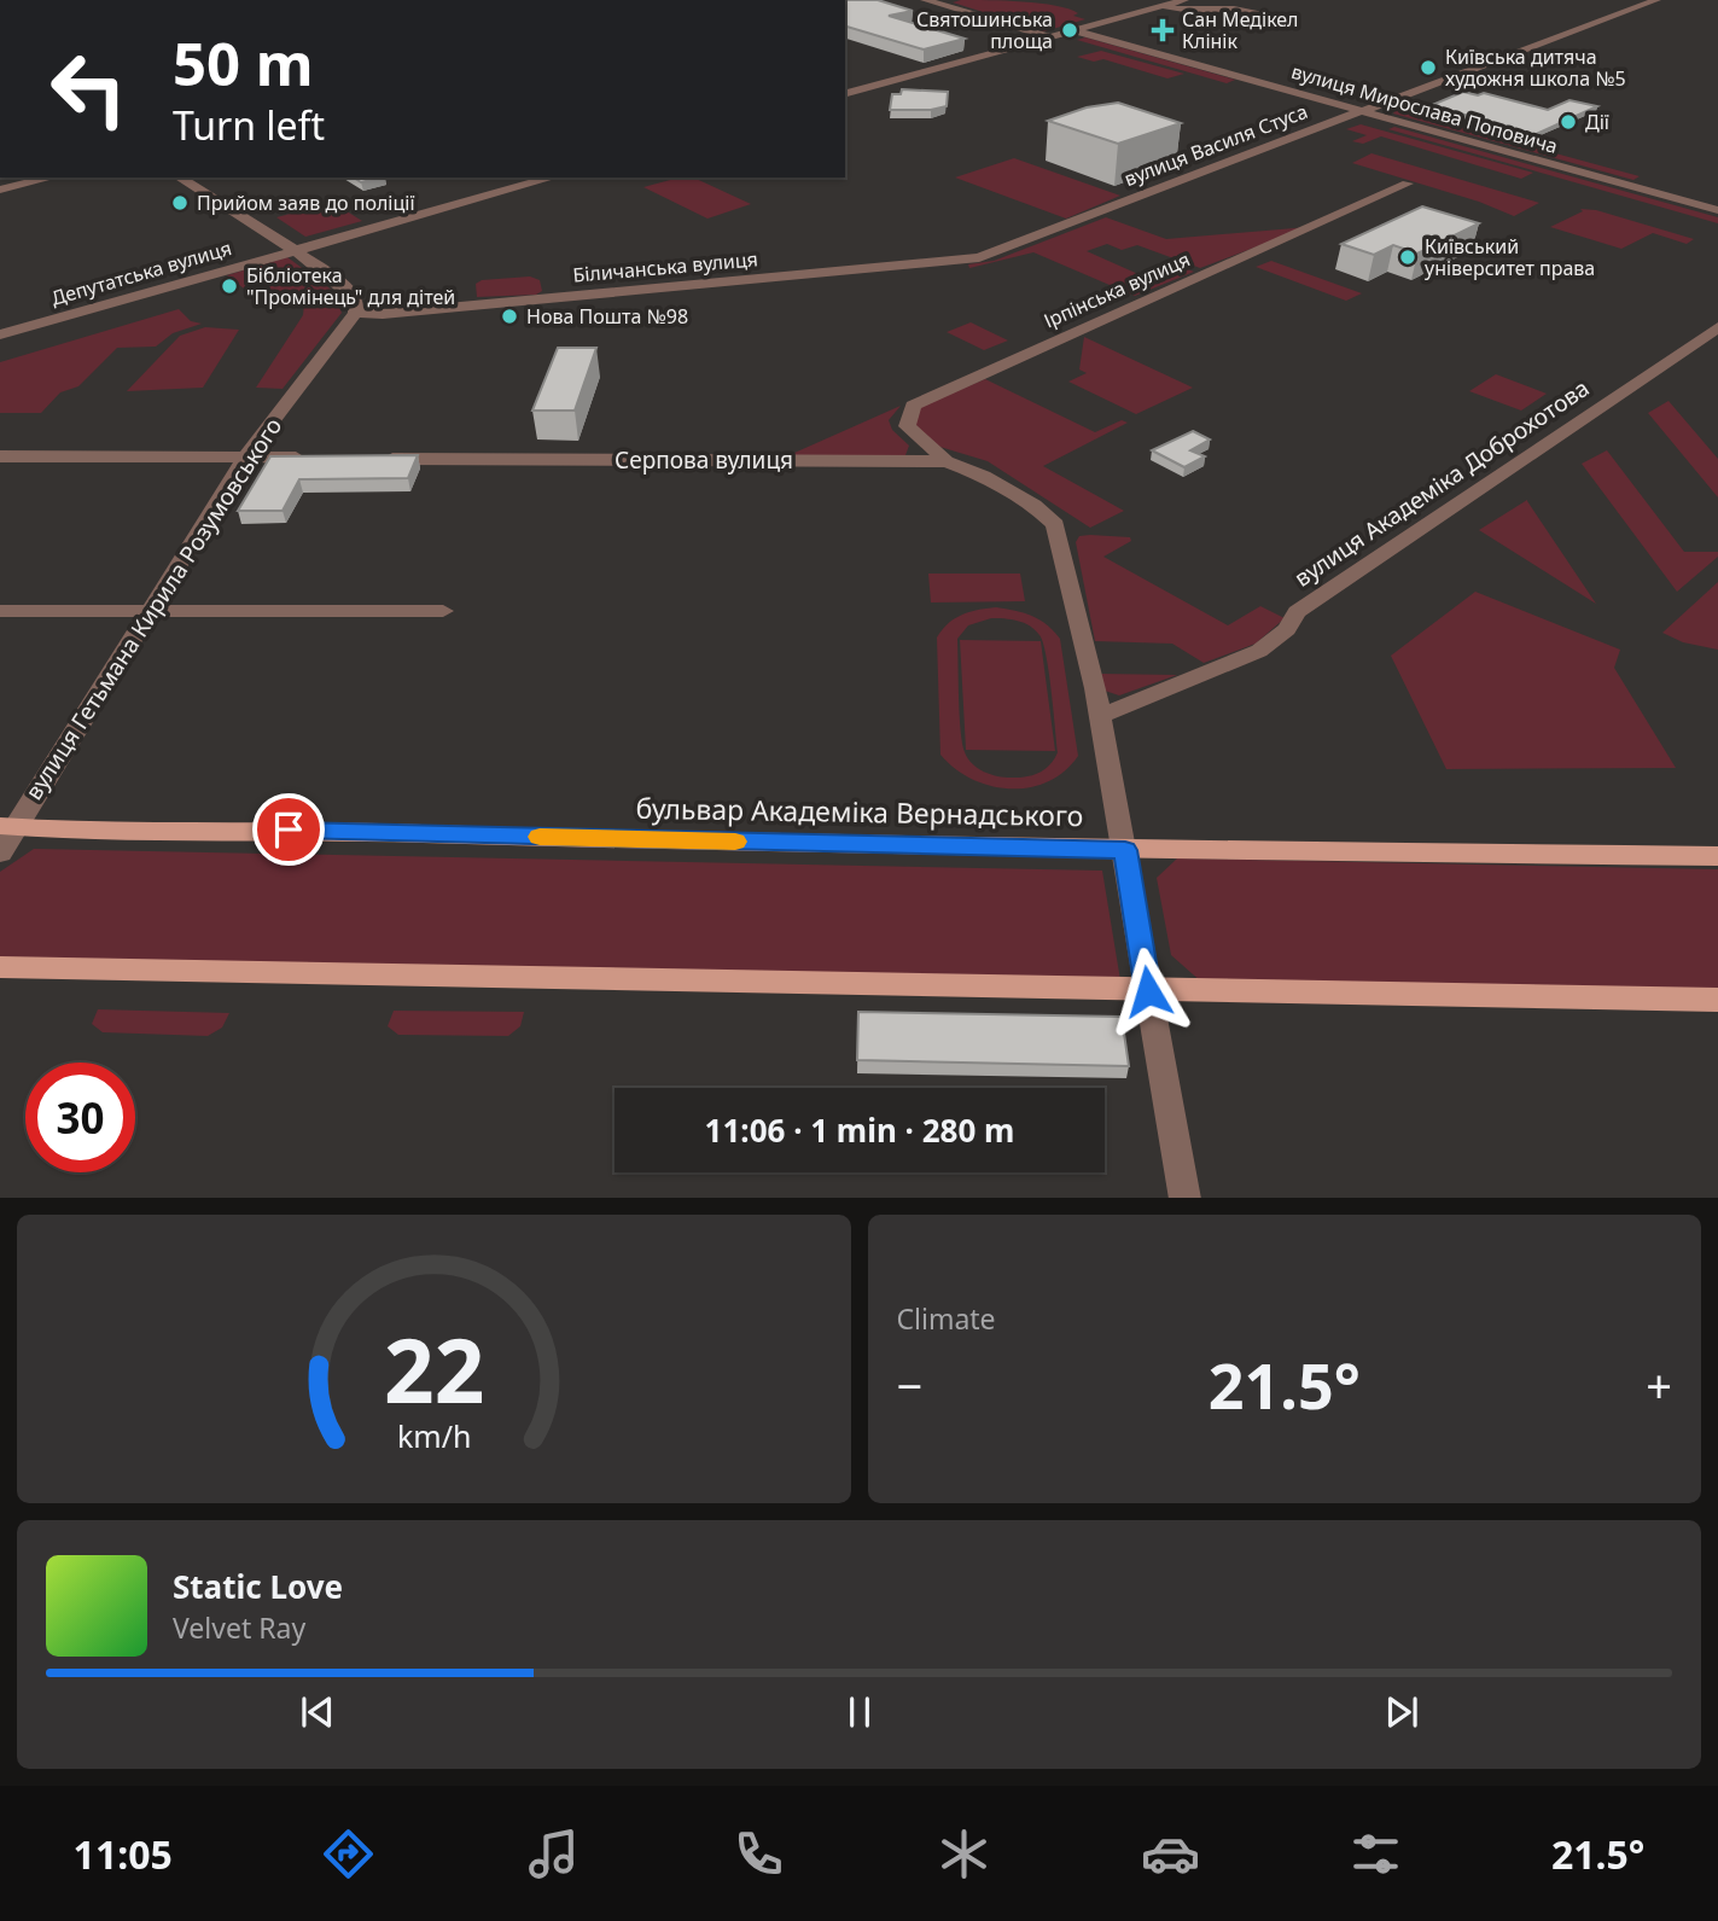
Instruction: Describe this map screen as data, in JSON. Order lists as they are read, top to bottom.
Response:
{
  "streets": {
    "main road": ["бульвар Академіка Вернадського"],
    "street": [
      "вулиця Мирослава Поповича",
      "вулиця Василя Стуса",
      "Біличанська вулиця",
      "Депутатська вулиця",
      "Ірпінська вулиця",
      "Серпова вулиця",
      "вулиця Академіка Доброхотова",
      "вулиця Гетьмана Кирила Розумовського"
    ]
  },
  "crossings": [
    ["вулиця Мирослава Поповича", "вулиця Василя Стуса"],
    ["вулиця Василя Стуса", "Біличанська вулиця"],
    ["Біличанська вулиця", "вулиця Гетьмана Кирила Розумовського"],
    ["Ірпінська вулиця", "Серпова вулиця"],
    ["Серпова вулиця", "вулиця Академіка Доброхотова"],
    ["Серпова вулиця", "бульвар Академіка Вернадського"],
    ["вулиця Гетьмана Кирила Розумовського", "бульвар Академіка Вернадського"]
  ],
  "places": {
    "other": [
      "Святошинська площа",
      "Київська дитяча художня школа №5",
      "Дії",
      "Прийом заяв до поліції",
      "Київський університет права",
      "Бібліотека \"Промінець\" для дітей",
      "Нова Пошта №98"
    ],
    "health": ["Сан Медікел Клінік"]
  },
  "page": {
    "turn": ["50 m", "Turn left"],
    "limit": "30",
    "trip": "11:06 · 1 min · 280 m",
    "tile": "Climate",
    "heat": ["−", "21.5°", "+"],
    "song": ["Static Love", "Velvet Ray"],
    "tabs": ["11:05", "21.5°"],
    "gauge": ["22", "km/h"]
  }
}
